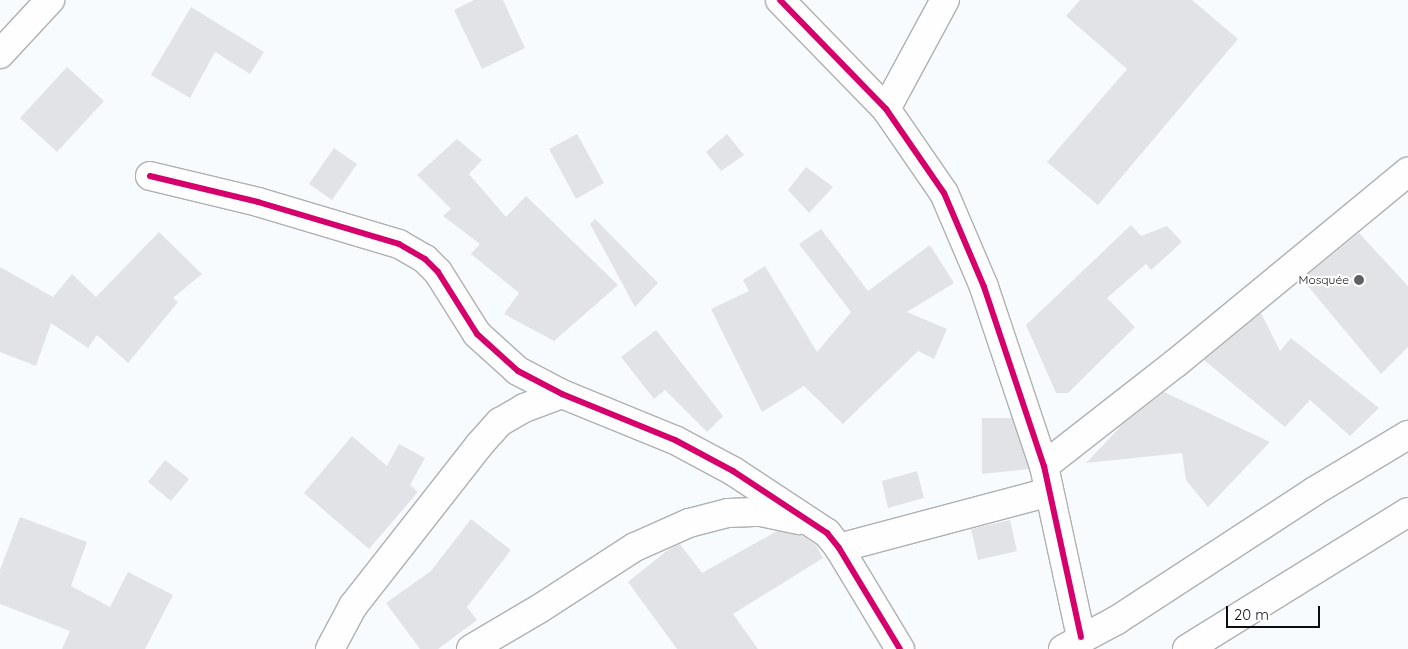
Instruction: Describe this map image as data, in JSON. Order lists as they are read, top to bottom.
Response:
{
  "places": ["Mosquée"],
  "scale_bar": "20 m"
}
